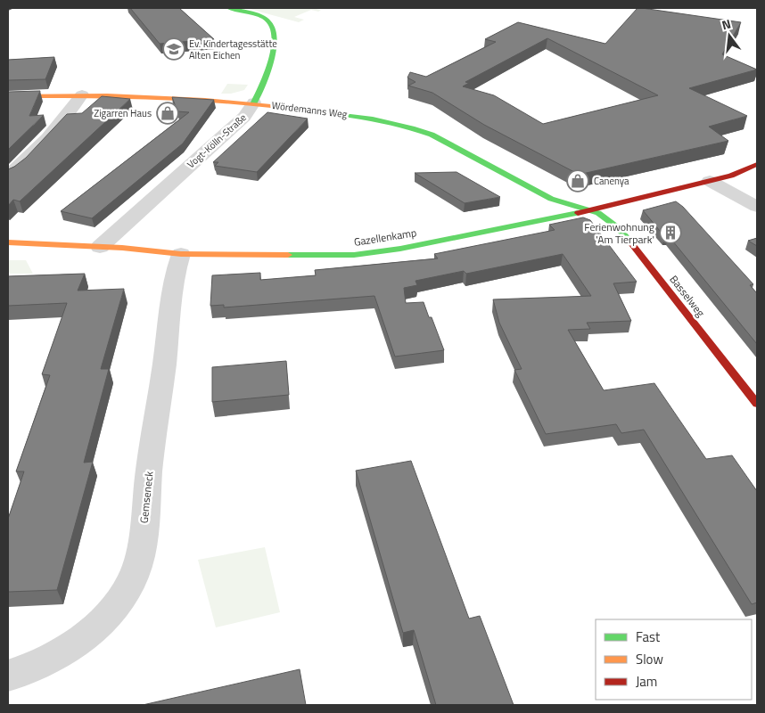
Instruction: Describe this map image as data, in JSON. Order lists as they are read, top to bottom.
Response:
{
  "streets": {
    "street": [
      "Wördemanns Weg",
      "Vogt-Kölln-Straße",
      "Gazellenkamp",
      "Basselweg",
      "Gemseneck"
    ]
  },
  "crossings": [
    ["Wördemanns Weg", "Vogt-Kölln-Straße"],
    ["Wördemanns Weg", "Gazellenkamp"],
    ["Wördemanns Weg", "Basselweg"],
    ["Vogt-Kölln-Straße", "Gazellenkamp"],
    ["Gazellenkamp", "Basselweg"],
    ["Gazellenkamp", "Gemseneck"]
  ],
  "places": {
    "school or university": ["Ev. Kindertagesstätte Alten Eichen"],
    "shop": ["Zigarren Haus", "Canenya"],
    "building": ["Ferienwohnung 'Am Tierpark'"]
  },
  "legend": ["Fast", "Slow", "Jam"],
  "north": "top"
}
